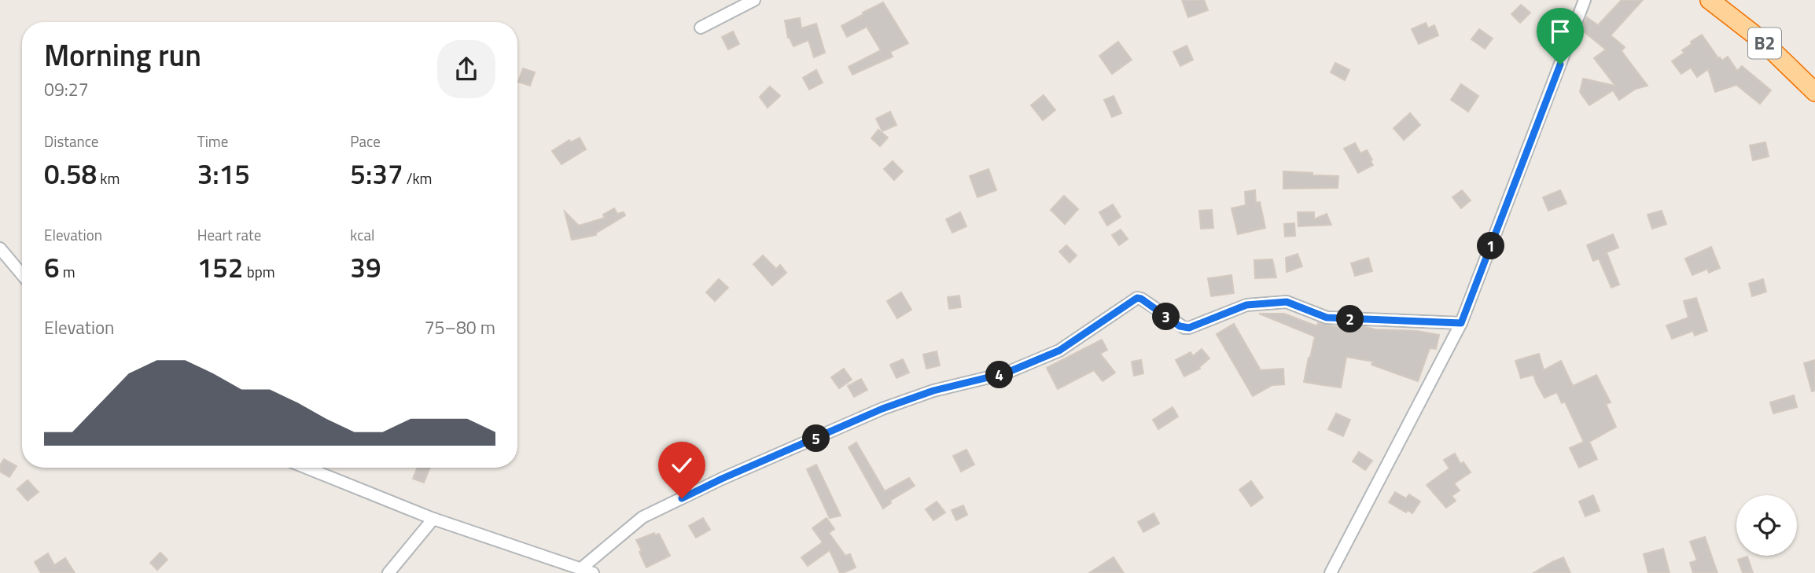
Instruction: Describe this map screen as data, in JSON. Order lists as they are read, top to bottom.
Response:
{
  "streets": {
    "highway": ["B2"]
  },
  "page": {
    "heading": ["Morning run", "09:27"],
    "stats": [
      ["Distance", "0.58 km"],
      ["Time", "3:15"],
      ["Pace", "5:37 /km"],
      ["Elevation", "6 m"],
      ["Heart rate", "152 bpm"],
      ["kcal", "39"]
    ],
    "pins": [
      "1",
      "3",
      "2",
      "4",
      "5"
    ],
    "chart": ["Elevation", "75–80 m"]
  }
}
